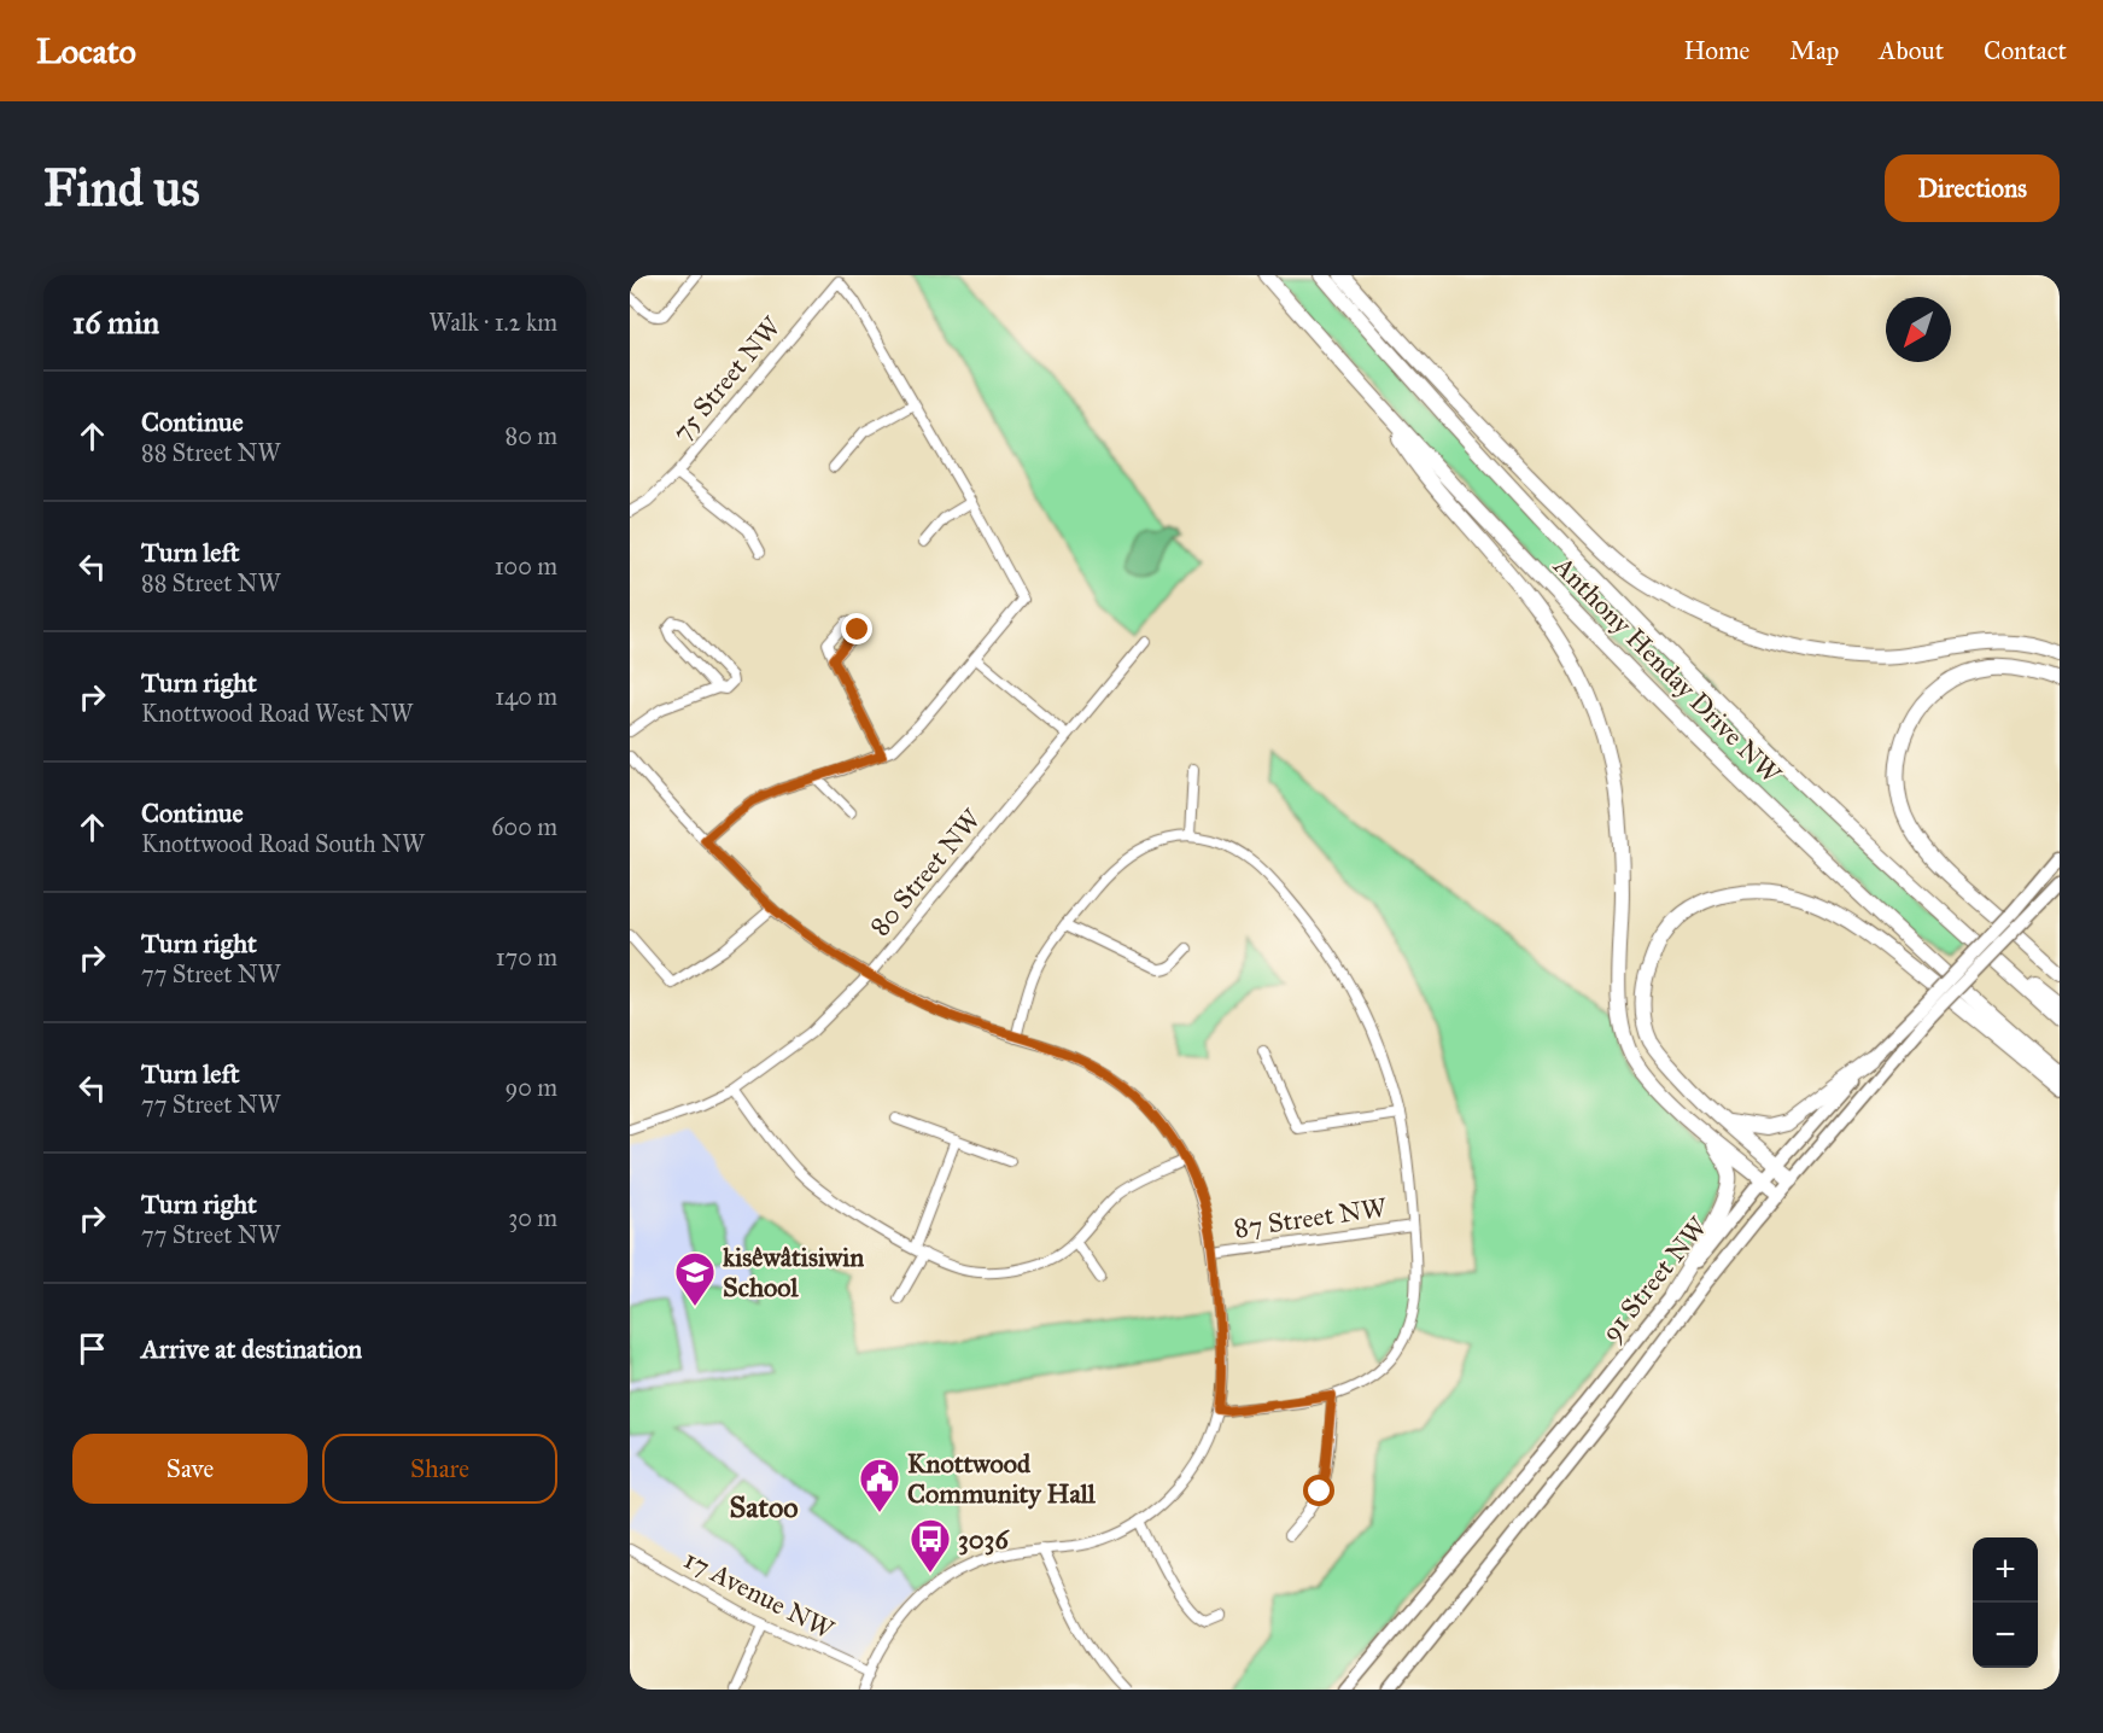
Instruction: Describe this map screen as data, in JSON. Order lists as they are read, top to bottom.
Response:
{
  "streets": {
    "highway": ["Anthony Henday Drive NW"],
    "main road": ["91 Street NW"],
    "street": [
      "75 Street NW",
      "80 Street NW",
      "87 Street NW",
      "17 Avenue NW"
    ]
  },
  "districts": ["Satoo"],
  "places": {
    "school or university": ["kisêwâtisiwin School"],
    "public building": ["Knottwood Community Hall"],
    "bus stop": ["3036"]
  },
  "north": "bottom left",
  "page": {
    "header": "Locato",
    "nav": [
      "Home",
      "Map",
      "About",
      "Contact"
    ],
    "buttons": [
      "Directions",
      ["Save", "Share"]
    ],
    "title": "Find us",
    "heading": ["16 min", "Walk · 1.2 km"],
    "list": [
      ["Continue", "88 Street NW", "80 m"],
      ["Turn left", "88 Street NW", "100 m"],
      ["Turn right", "Knottwood Road West NW", "140 m"],
      ["Continue", "Knottwood Road South NW", "600 m"],
      ["Turn right", "77 Street NW", "170 m"],
      ["Turn left", "77 Street NW", "90 m"],
      ["Turn right", "77 Street NW", "30 m"],
      "Arrive at destination"
    ],
    "map_buttons": ["+", "−"]
  }
}
